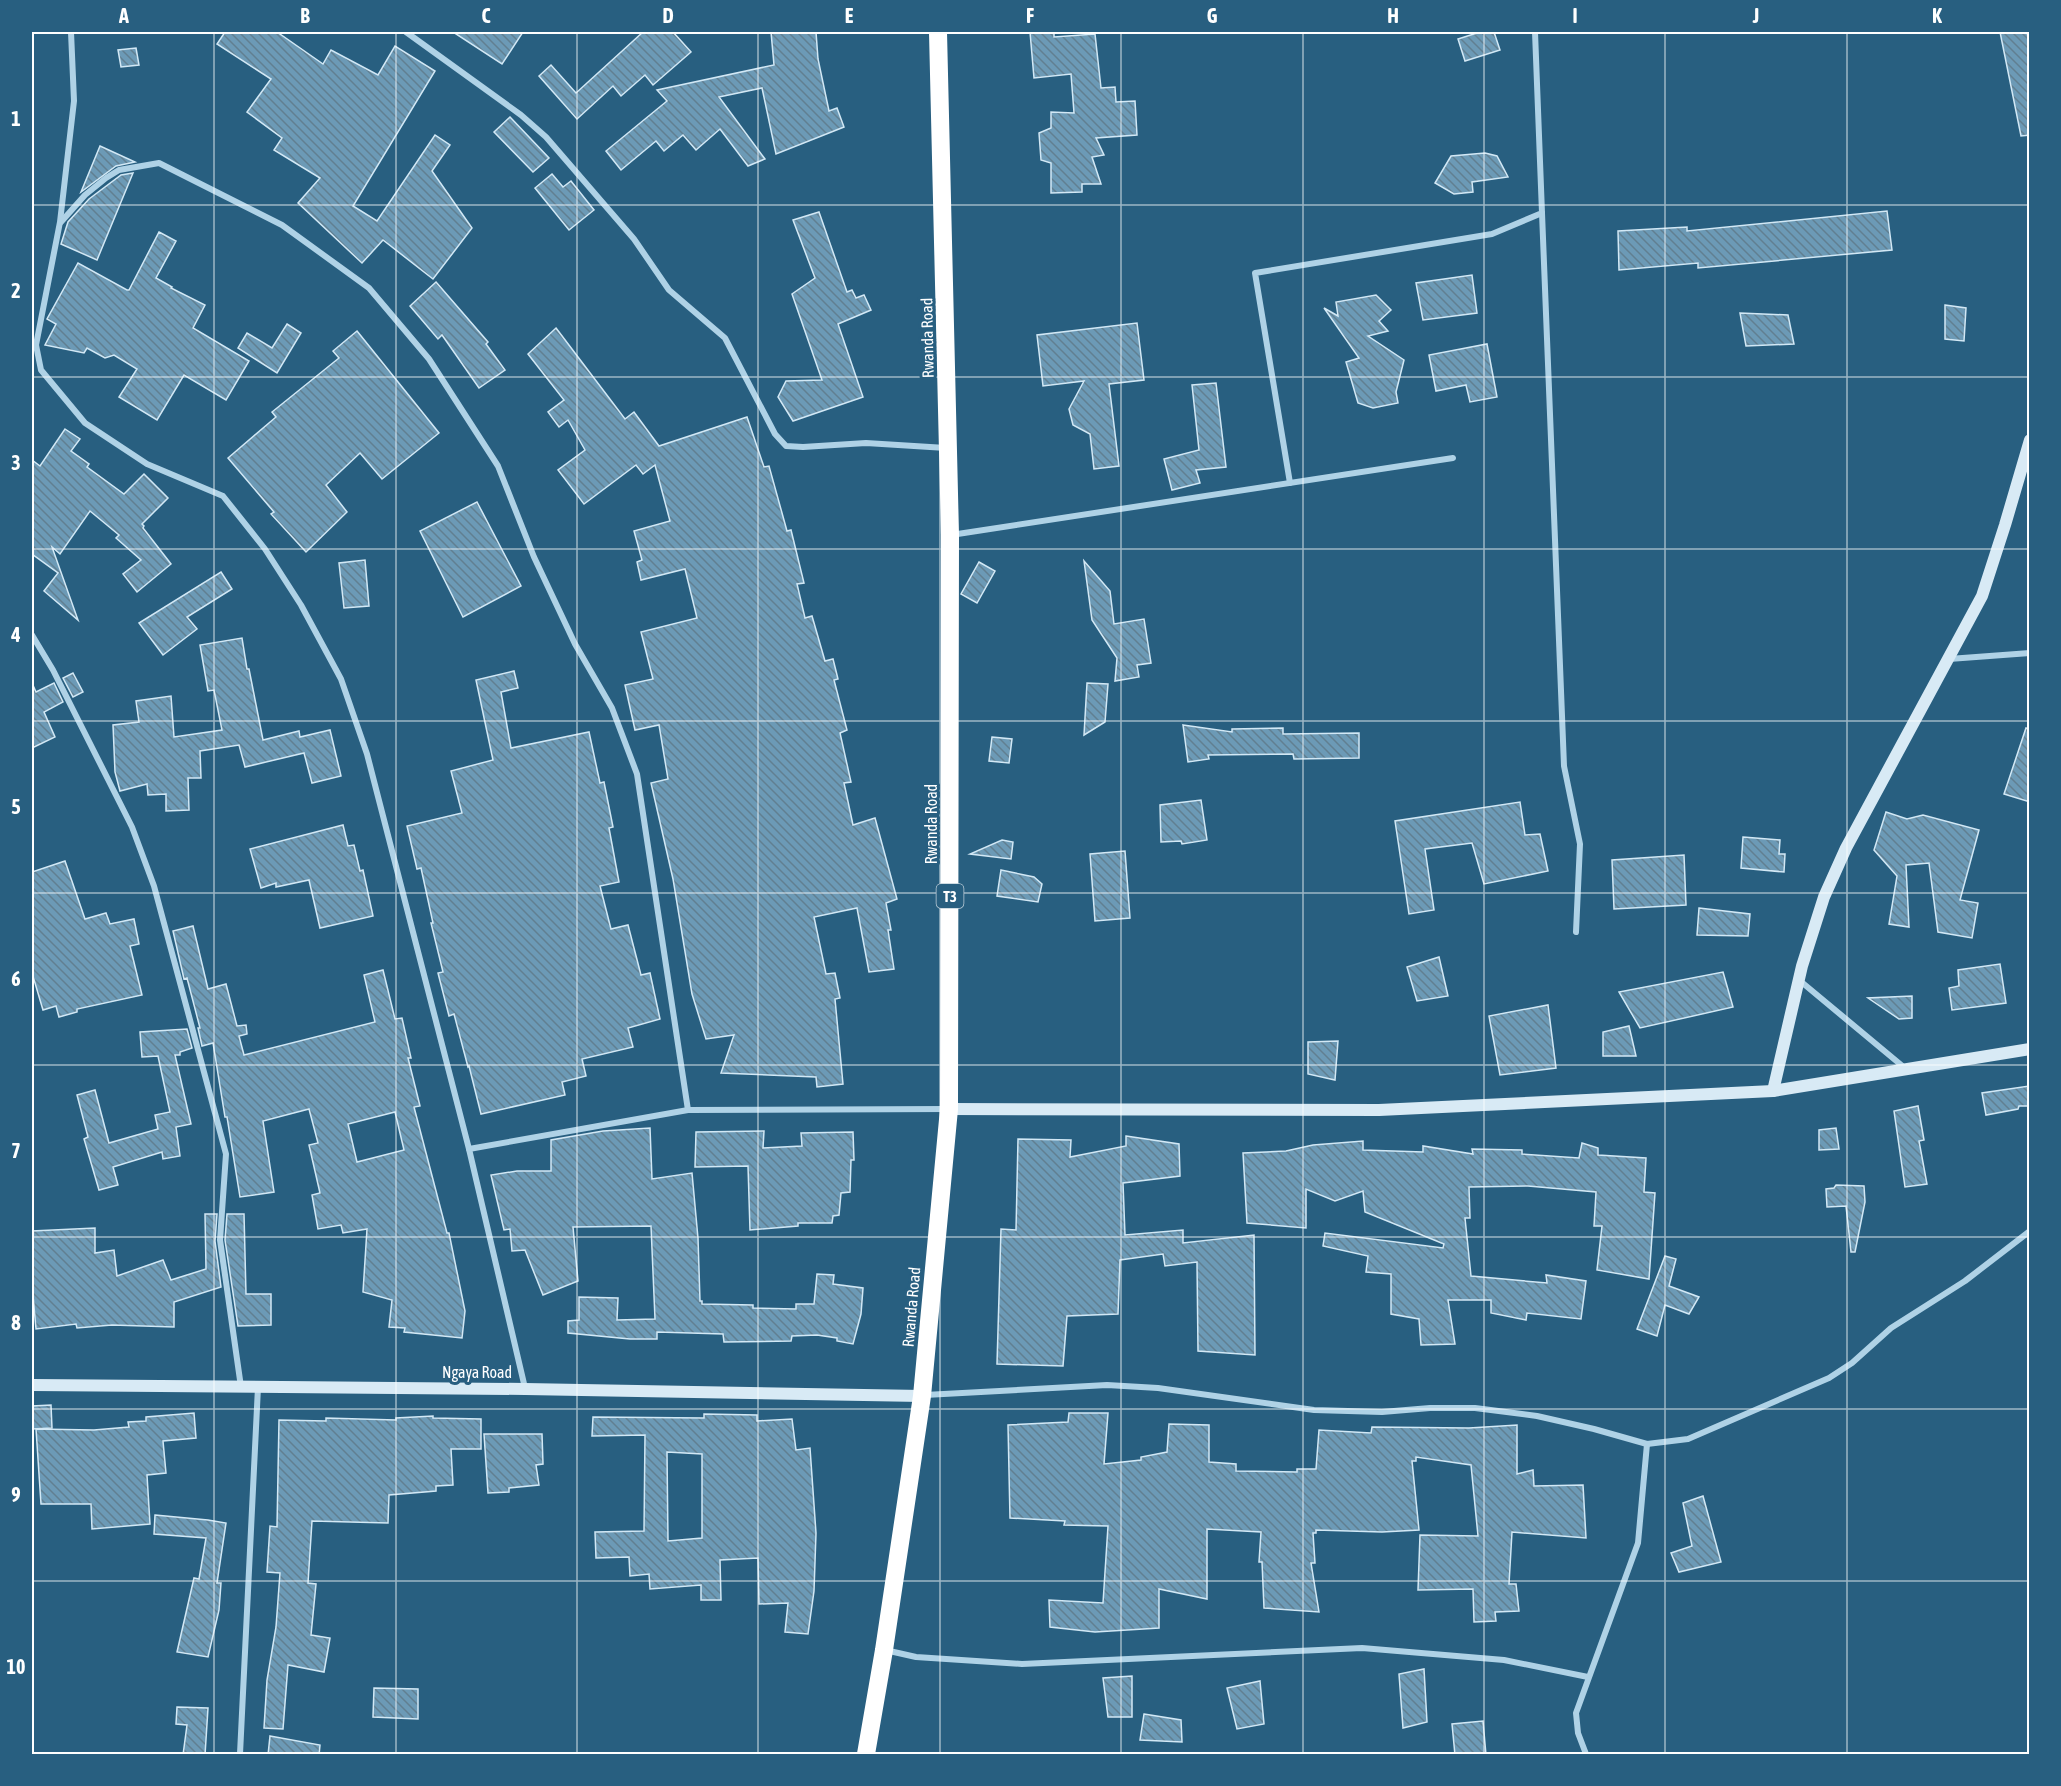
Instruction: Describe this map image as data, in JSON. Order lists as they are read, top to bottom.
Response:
{
  "streets": {
    "highway": ["Rwanda Road", "T3"],
    "street": ["Ngaya Road"]
  },
  "crossings": [
    ["Rwanda Road", "Ngaya Road"]
  ],
  "grid": {
    "columns": [
      "A",
      "B",
      "C",
      "D",
      "E",
      "F",
      "G",
      "H",
      "I",
      "J",
      "K"
    ],
    "rows": [
      "1",
      "2",
      "3",
      "4",
      "5",
      "6",
      "7",
      "8",
      "9",
      "10"
    ]
  }
}
